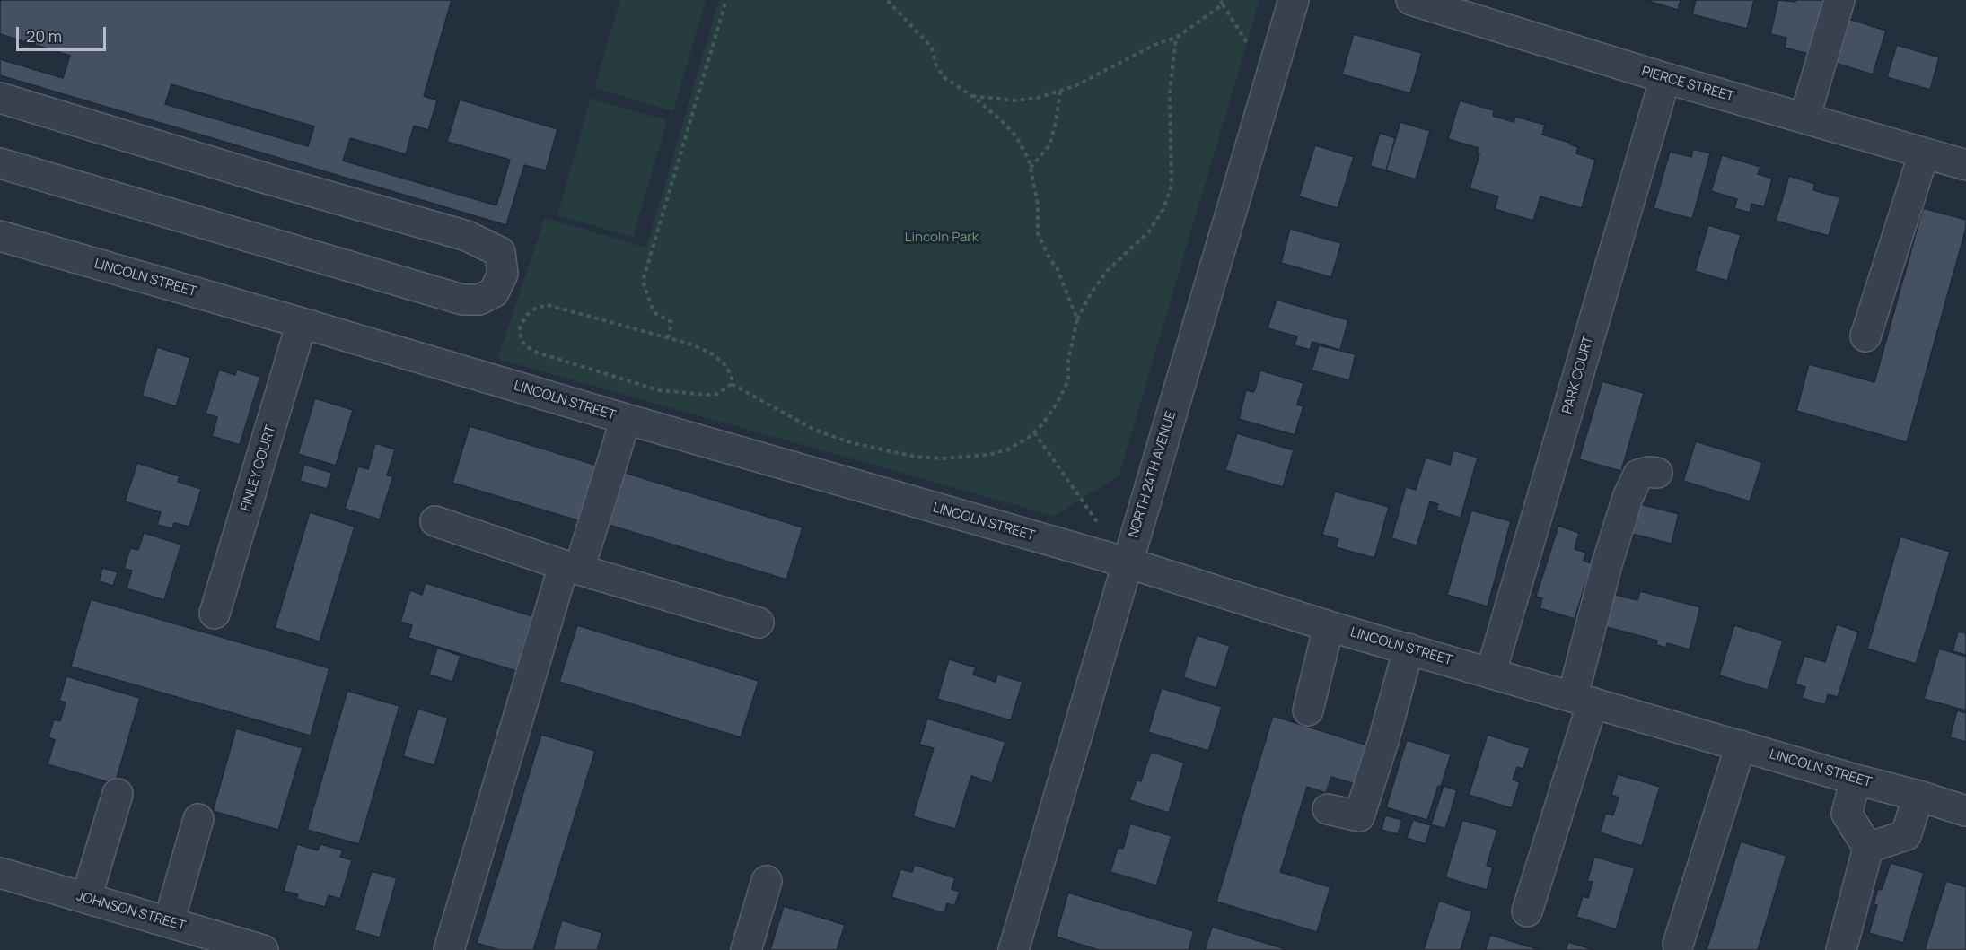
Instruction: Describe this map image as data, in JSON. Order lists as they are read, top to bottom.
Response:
{
  "streets": {
    "street": [
      "PIERCE STREET",
      "LINCOLN STREET",
      "PARK COURT",
      "FINLEY COURT",
      "NORTH 24TH AVENUE",
      "JOHNSON STREET"
    ]
  },
  "crossings": [
    ["PIERCE STREET", "PARK COURT"],
    ["LINCOLN STREET", "PARK COURT"],
    ["LINCOLN STREET", "FINLEY COURT"],
    ["LINCOLN STREET", "NORTH 24TH AVENUE"]
  ],
  "parks": ["Lincoln Park"],
  "scale_bar": "20 m"
}
